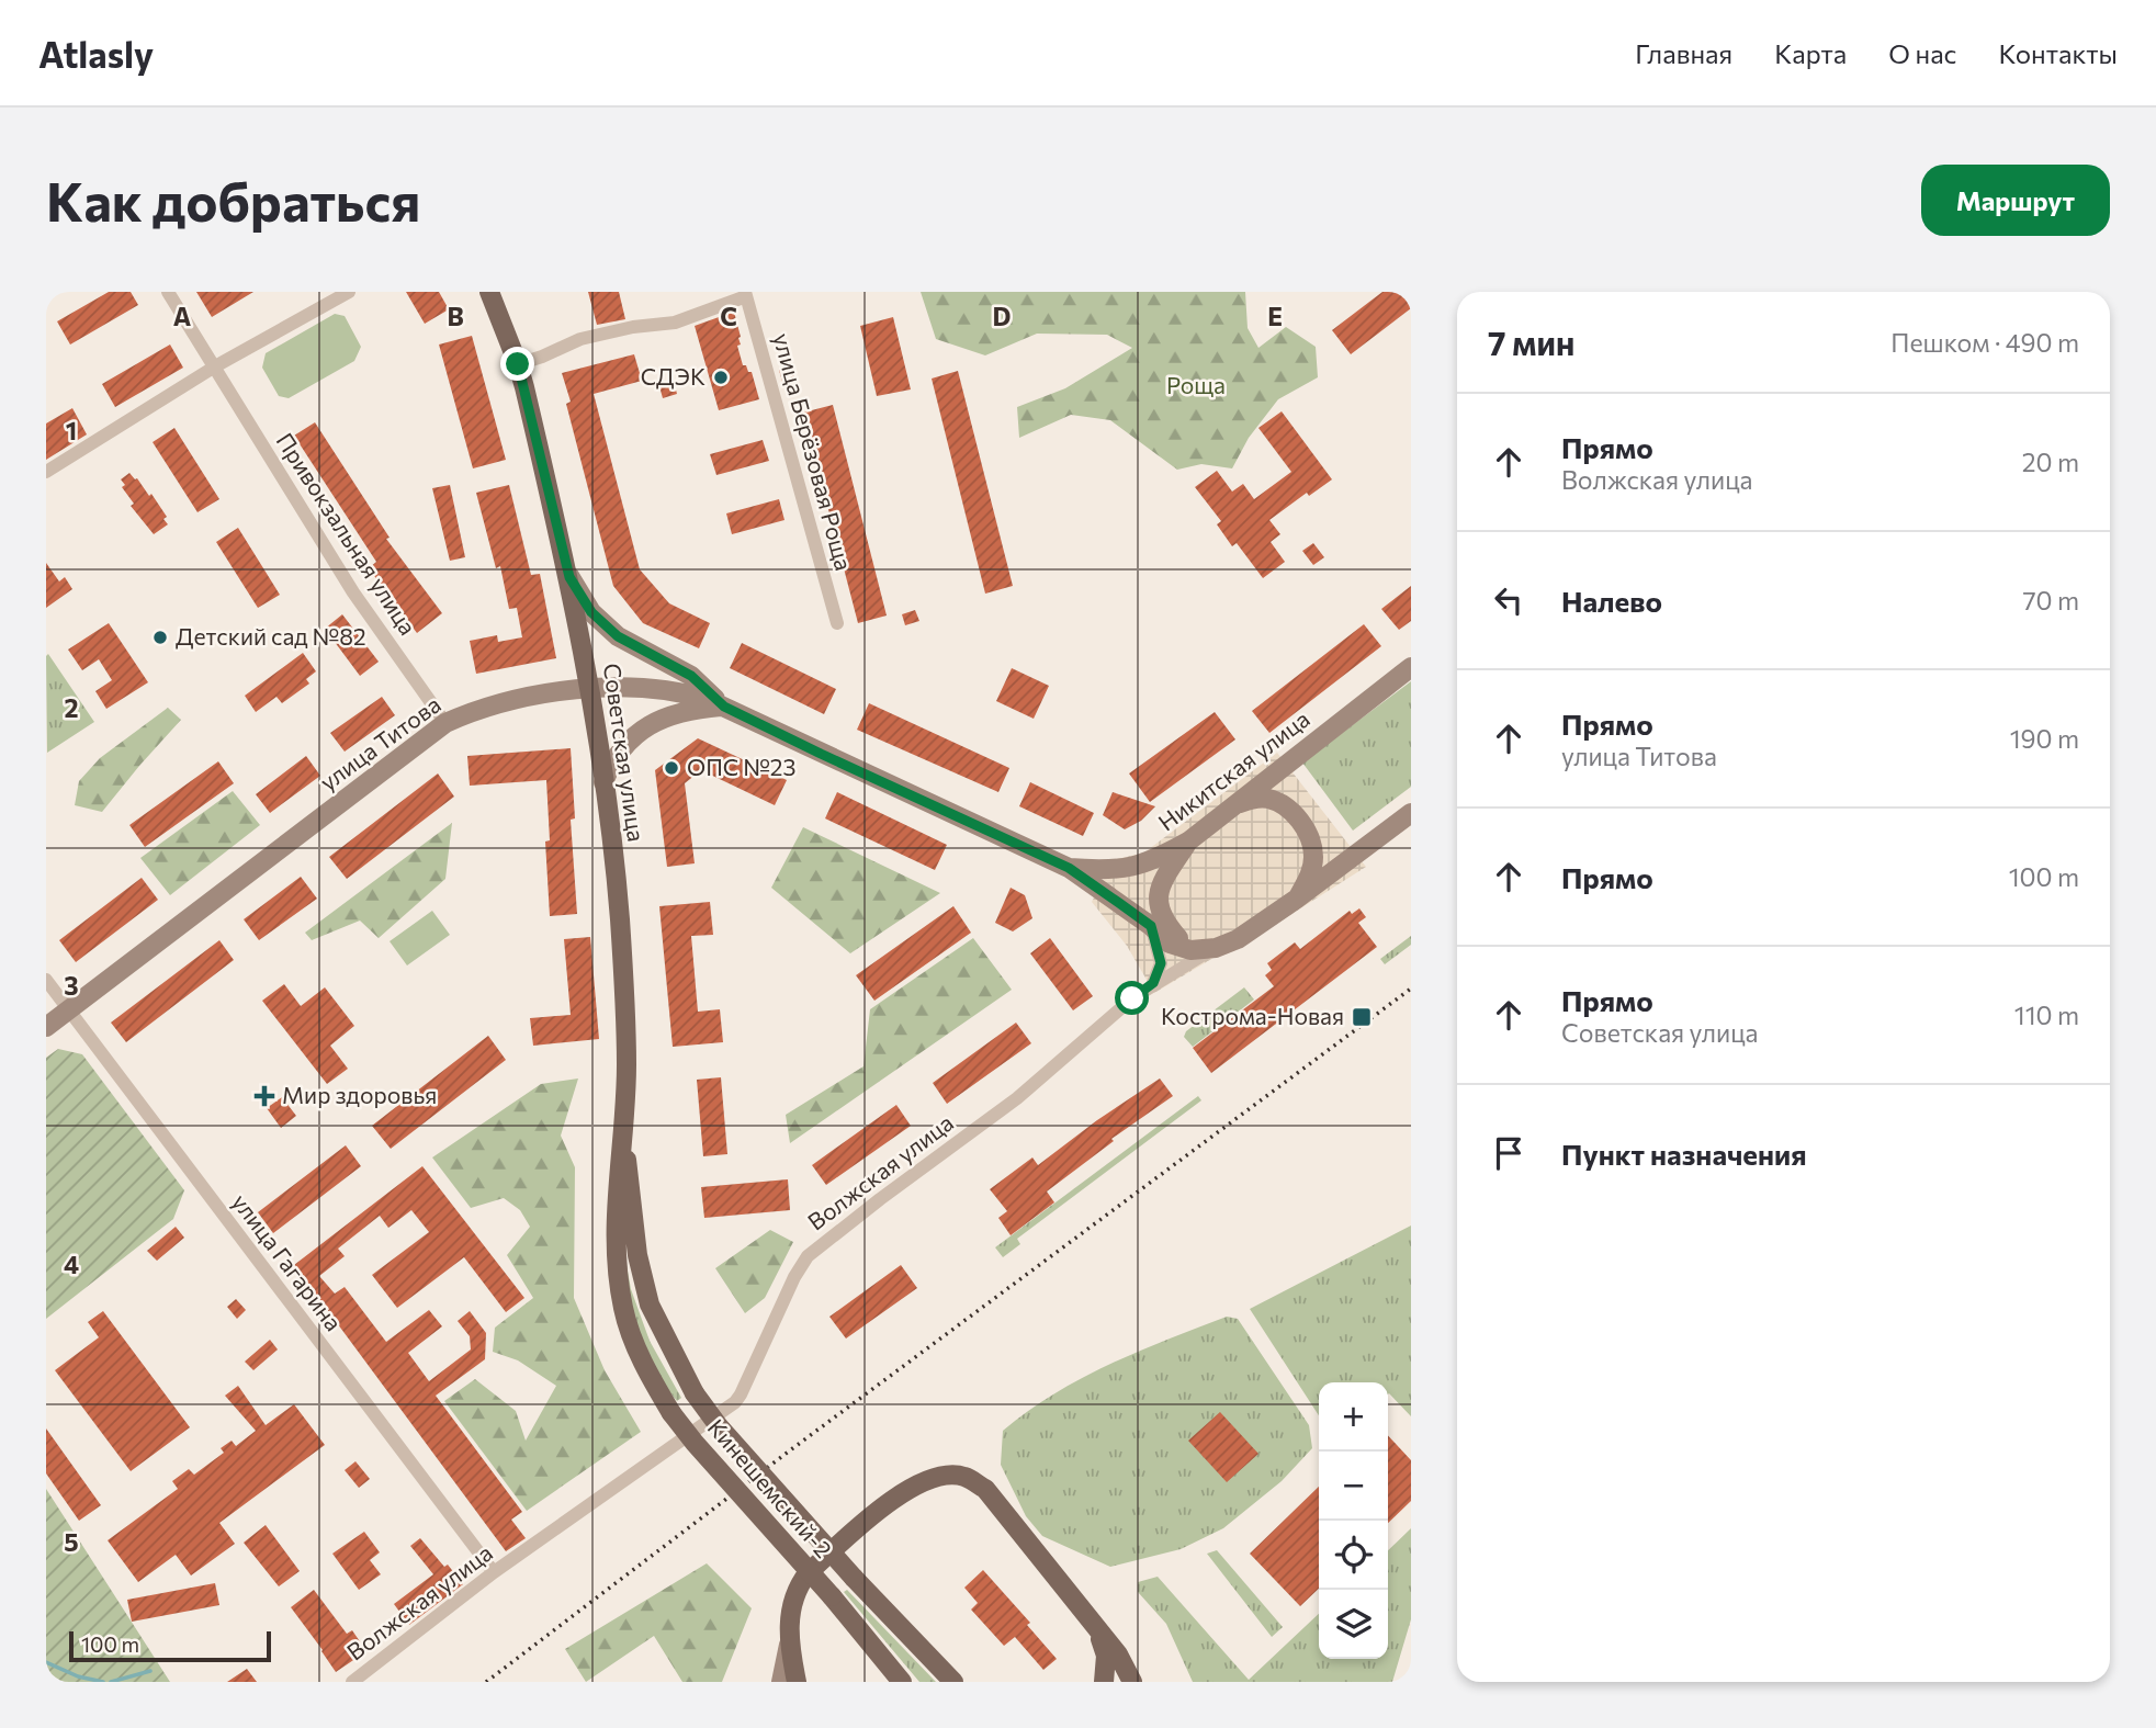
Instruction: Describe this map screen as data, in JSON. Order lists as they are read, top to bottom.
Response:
{
  "streets": {
    "main road": [
      "улица Титова",
      "Советская улица",
      "Никитская улица",
      "Кинешемский-2"
    ],
    "street": [
      "улица Берёзовая Роща",
      "Привокзальная улица",
      "Волжская улица",
      "улица Гагарина"
    ]
  },
  "crossings": [
    ["Привокзальная улица", "улица Титова"],
    ["улица Титова", "Советская улица"],
    ["улица Титова", "Никитская улица"],
    ["улица Титова", "улица Гагарина"],
    ["Советская улица", "Кинешемский-2"],
    ["Никитская улица", "Волжская улица"],
    ["Волжская улица", "улица Гагарина"]
  ],
  "parks": ["Роща"],
  "places": {
    "other": ["СДЭК", "Детский сад №82", "ОПС №23"],
    "transit": ["Кострома-Новая"],
    "health": ["Мир здоровья"]
  },
  "scale_bar": "100 m",
  "page": {
    "header": "Atlasly",
    "nav": [
      "Главная",
      "Карта",
      "О нас",
      "Контакты"
    ],
    "buttons": "Маршрут",
    "title": "Как добраться",
    "heading": ["7 мин", "Пешком · 490 m"],
    "list": [
      ["Прямо", "Волжская улица", "20 m"],
      ["Налево", "70 m"],
      ["Прямо", "улица Титова", "190 m"],
      ["Прямо", "100 m"],
      ["Прямо", "Советская улица", "110 m"],
      "Пункт назначения"
    ],
    "map_buttons": ["+", "−"],
    "scale": "100 m"
  },
  "grid": {
    "columns": [
      "A",
      "B",
      "C",
      "D",
      "E"
    ],
    "rows": [
      "1",
      "2",
      "3",
      "4",
      "5"
    ]
  }
}
